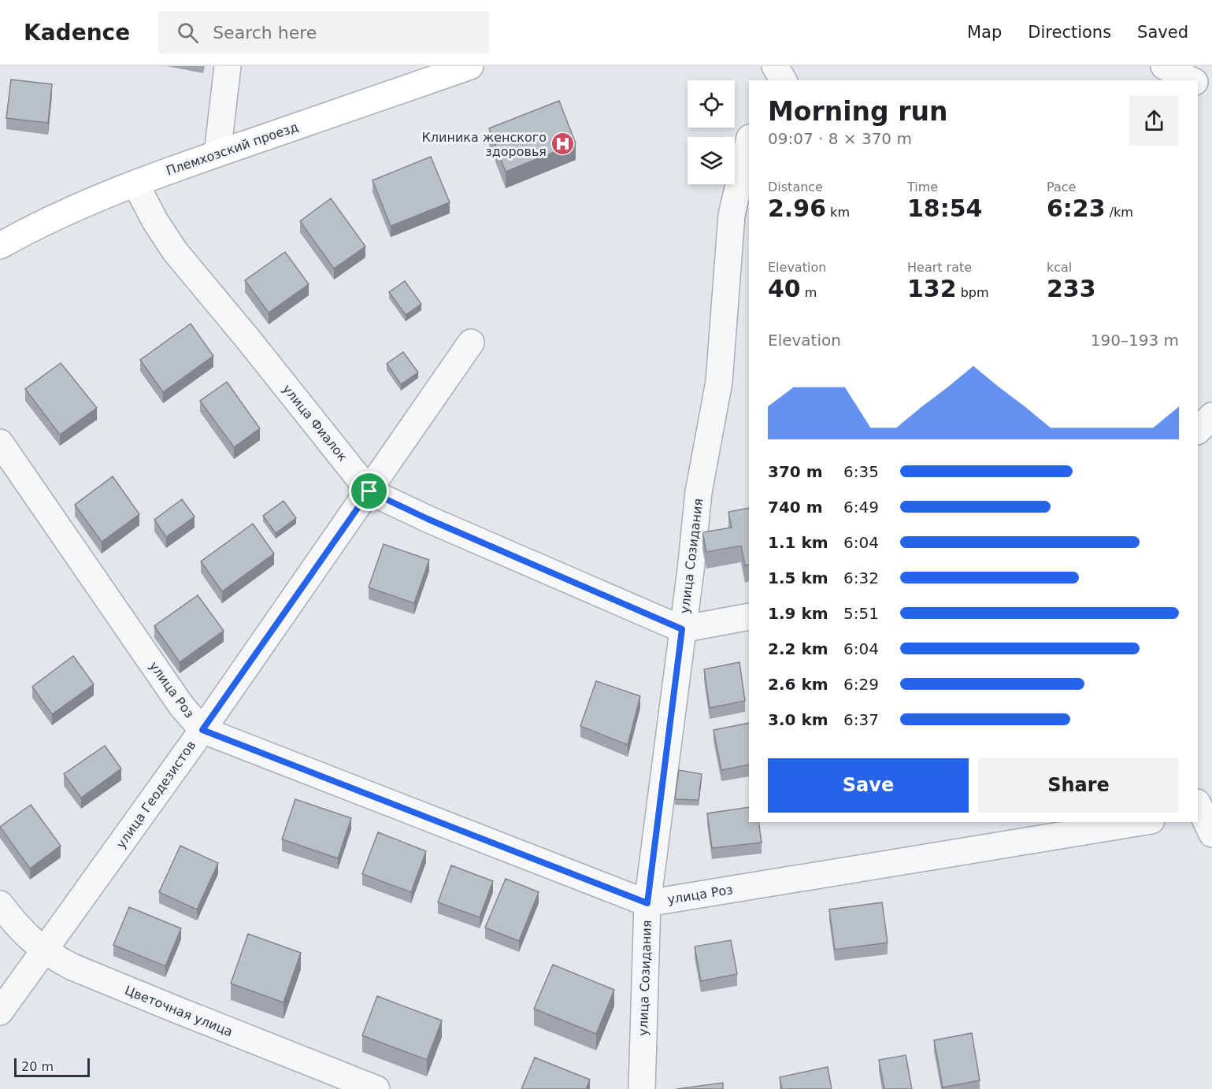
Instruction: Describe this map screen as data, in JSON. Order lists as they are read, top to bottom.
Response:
{
  "streets": {
    "main road": ["Племхозский проезд"],
    "street": [
      "улица Фиалок",
      "улица Созидания",
      "улица Роз",
      "улица Геодезистов",
      "Цветочная улица"
    ]
  },
  "crossings": [
    ["Племхозский проезд", "улица Фиалок"],
    ["улица Фиалок", "улица Созидания"],
    ["улица Фиалок", "улица Геодезистов"],
    ["улица Созидания", "улица Роз"],
    ["улица Роз", "улица Геодезистов"],
    ["улица Геодезистов", "Цветочная улица"]
  ],
  "places": {
    "hospital": ["Клиника женского здоровья"]
  },
  "scale_bar": "20 m",
  "page": {
    "header": "Kadence",
    "search": "Search here",
    "nav": ["Map", "Directions", "Saved"],
    "heading": ["Morning run", "09:07 · 8 × 370 m"],
    "stats": [
      ["Distance", "2.96 km"],
      ["Time", "18:54"],
      ["Pace", "6:23 /km"],
      ["Elevation", "40 m"],
      ["Heart rate", "132 bpm"],
      ["kcal", "233"]
    ],
    "chart": ["Elevation", "190–193 m"],
    "list": [
      {
        "name": "370 m",
        "note": "6:35"
      },
      {
        "name": "740 m",
        "note": "6:49"
      },
      {
        "name": "1.1 km",
        "note": "6:04"
      },
      {
        "name": "1.5 km",
        "note": "6:32"
      },
      {
        "name": "1.9 km",
        "note": "5:51"
      },
      {
        "name": "2.2 km",
        "note": "6:04"
      },
      {
        "name": "2.6 km",
        "note": "6:29"
      },
      {
        "name": "3.0 km",
        "note": "6:37"
      }
    ],
    "buttons": ["Save", "Share"],
    "scale": "20 m"
  }
}
